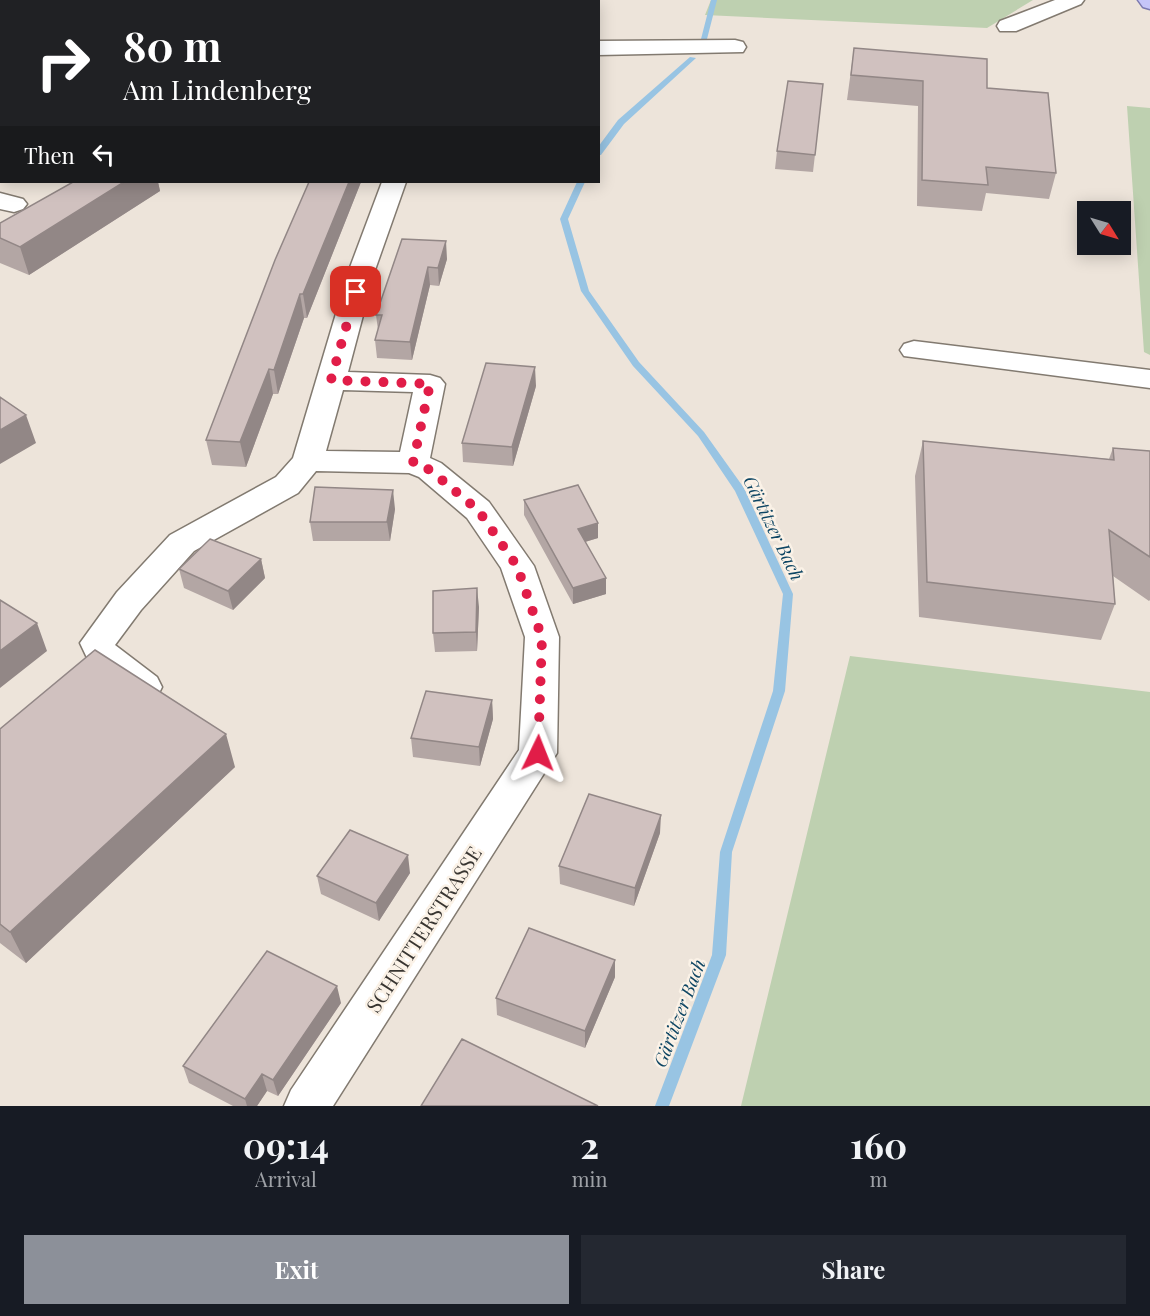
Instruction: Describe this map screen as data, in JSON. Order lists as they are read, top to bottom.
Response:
{
  "streets": {
    "street": ["SCHNITTERSTRASSE"]
  },
  "water": ["Gärtitzer Bach"],
  "north": "bottom right",
  "page": {
    "turn": ["80 m", "Am Lindenberg"],
    "then": "Then",
    "eta": [
      "09:14",
      "Arrival",
      "2",
      "min",
      "160",
      "m"
    ],
    "buttons": ["Exit", "Share"]
  }
}
